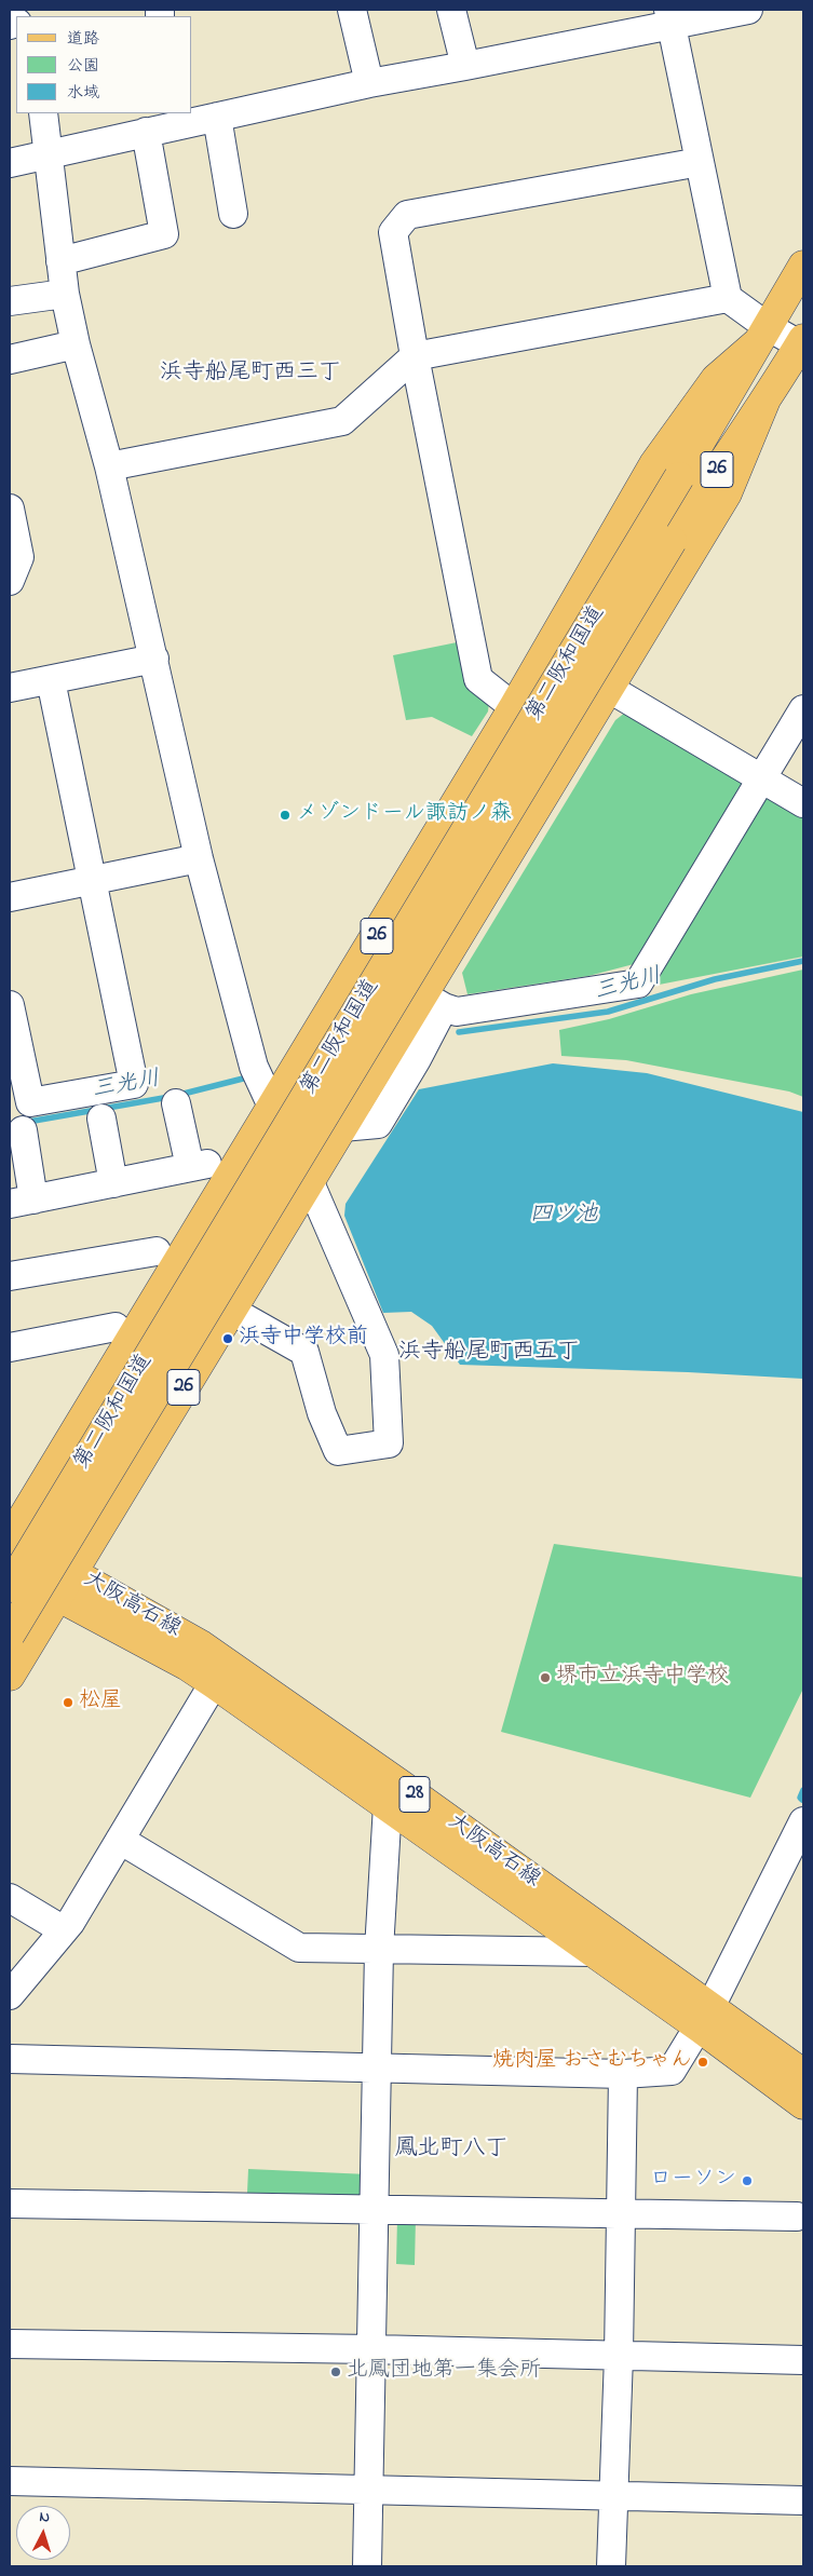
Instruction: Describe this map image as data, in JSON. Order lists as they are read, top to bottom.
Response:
{
  "streets": {
    "main road": [
      "26",
      "第二阪和国道",
      "大阪高石線",
      "28"
    ]
  },
  "crossings": [
    ["26", "第二阪和国道"],
    ["26", "大阪高石線"]
  ],
  "districts": ["浜寺船尾町西三丁", "浜寺船尾町西五丁", "鳳北町八丁"],
  "water": ["三光川", "四ツ池"],
  "places": [
    "メゾンドール諏訪ノ森",
    "浜寺中学校前",
    "堺市立浜寺中学校",
    "松屋",
    "焼肉屋 おさむちゃん",
    "ローソン",
    "北鳳団地第一集会所"
  ],
  "legend": ["道路", "公園", "水域"],
  "north": "top"
}
